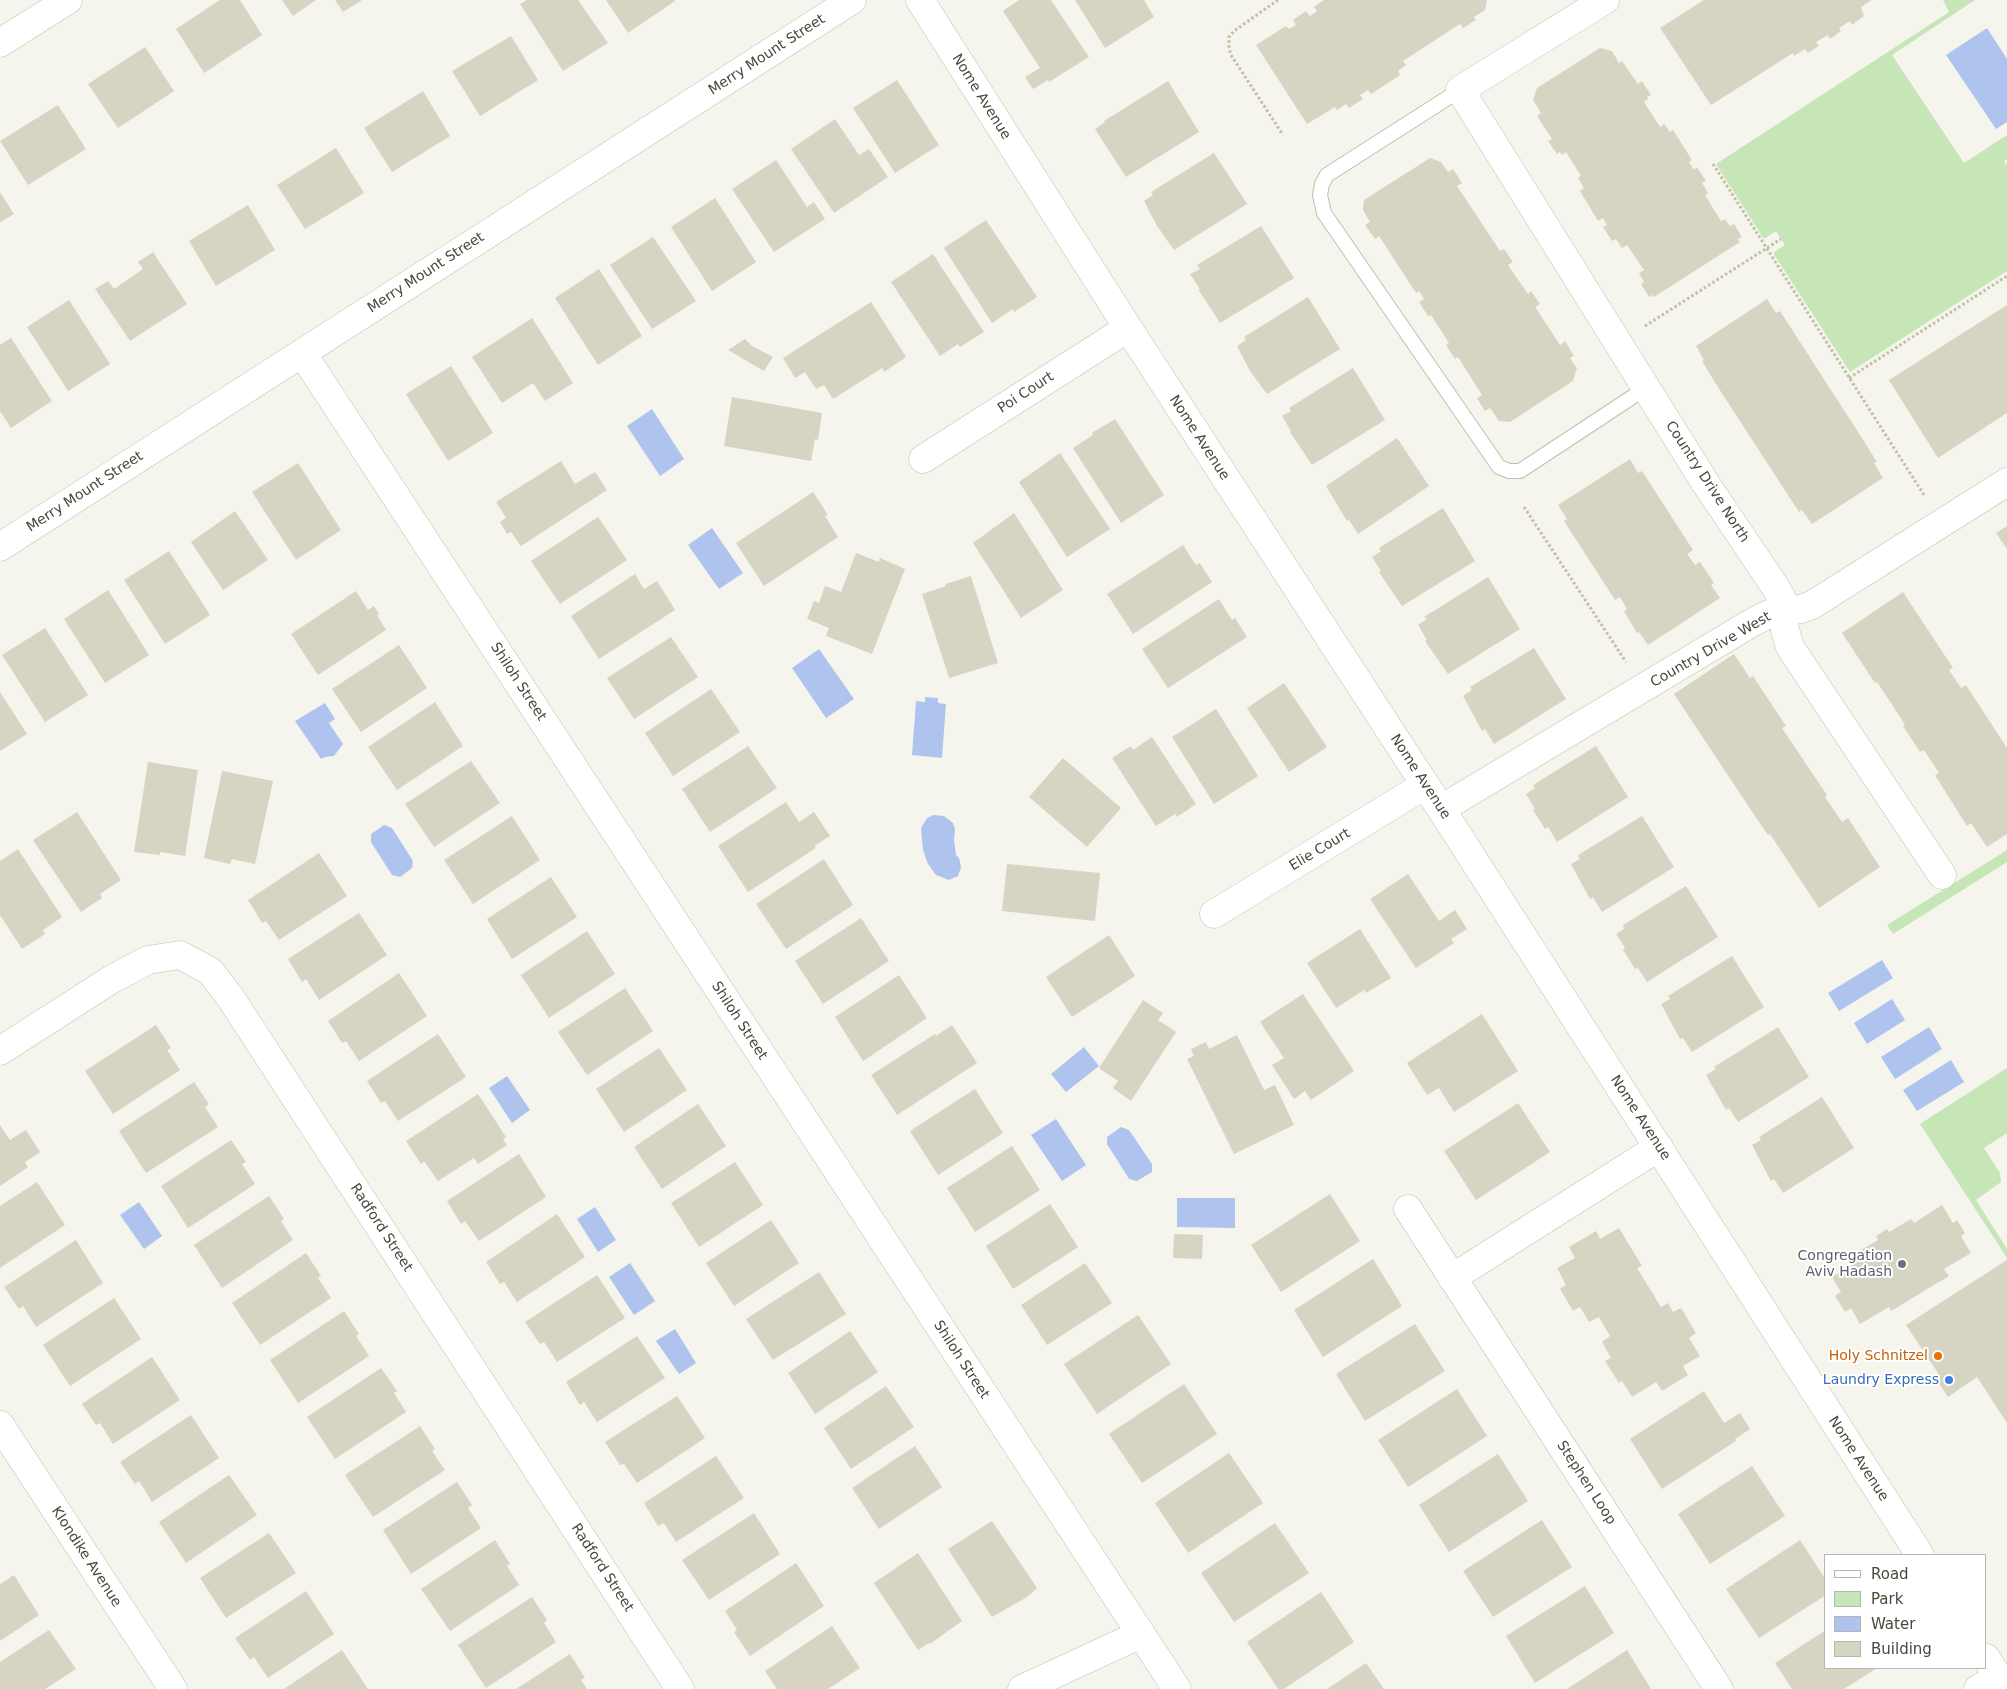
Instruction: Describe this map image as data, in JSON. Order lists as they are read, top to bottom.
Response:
{
  "streets": {
    "street": [
      "Merry Mount Street",
      "Nome Avenue",
      "Poi Court",
      "Country Drive North",
      "Country Drive West",
      "Shiloh Street",
      "Elie Court",
      "Radford Street",
      "Stephen Loop",
      "Klondike Avenue"
    ]
  },
  "crossings": [
    ["Merry Mount Street", "Shiloh Street"],
    ["Nome Avenue", "Poi Court"],
    ["Nome Avenue", "Country Drive West"],
    ["Nome Avenue", "Elie Court"],
    ["Country Drive North", "Country Drive West"]
  ],
  "places": ["Congregation Aviv Hadash", "Holy Schnitzel", "Laundry Express"],
  "legend": [
    "Road",
    "Park",
    "Water",
    "Building"
  ]
}
